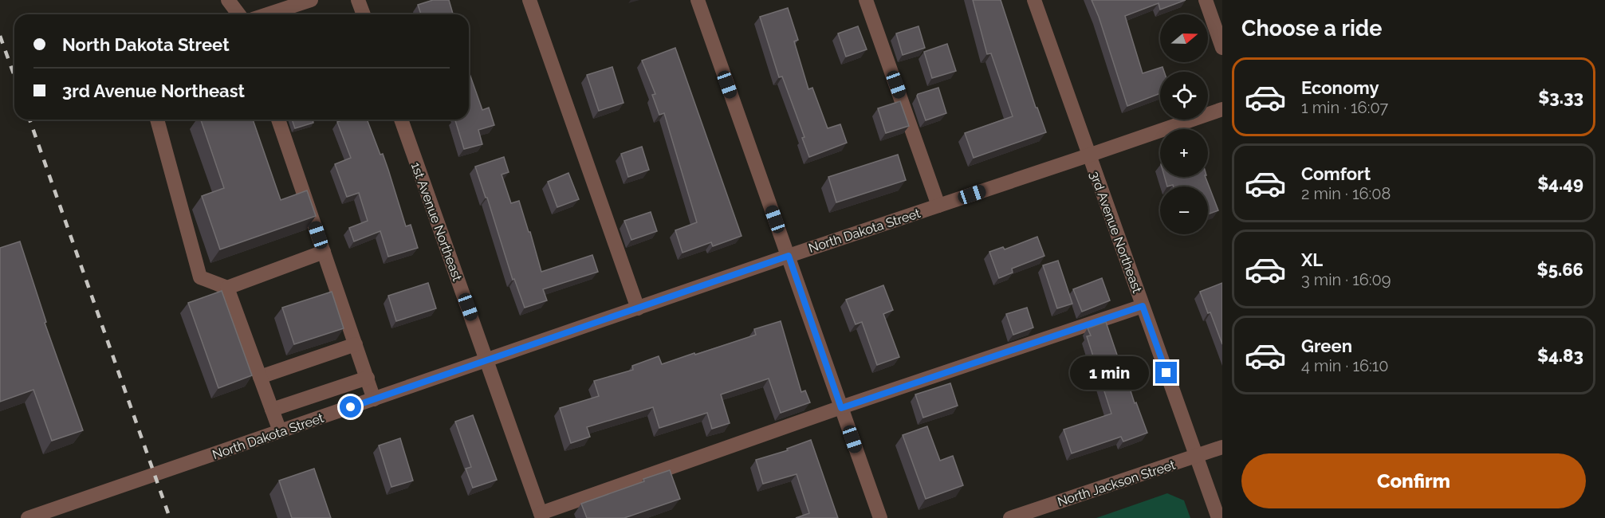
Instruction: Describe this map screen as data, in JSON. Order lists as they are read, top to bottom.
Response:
{
  "streets": {
    "street": [
      "1st Avenue Northeast",
      "North Dakota Street",
      "3rd Avenue Northeast",
      "North Jackson Street"
    ]
  },
  "crossings": [
    ["1st Avenue Northeast", "North Dakota Street"],
    ["North Dakota Street", "3rd Avenue Northeast"],
    ["3rd Avenue Northeast", "North Jackson Street"]
  ],
  "north": "right",
  "page": {
    "heading": "Choose a ride",
    "map_buttons": ["+", "−"],
    "banner": ["North Dakota Street", "3rd Avenue Northeast"],
    "list": [
      {
        "name": "Economy",
        "note": "1 min · 16:07",
        "value": "$3.33"
      },
      {
        "name": "Comfort",
        "note": "2 min · 16:08",
        "value": "$4.49"
      },
      {
        "name": "XL",
        "note": "3 min · 16:09",
        "value": "$5.66"
      },
      {
        "name": "Green",
        "note": "4 min · 16:10",
        "value": "$4.83"
      }
    ],
    "bubble": "1 min",
    "buttons": "Confirm"
  }
}
